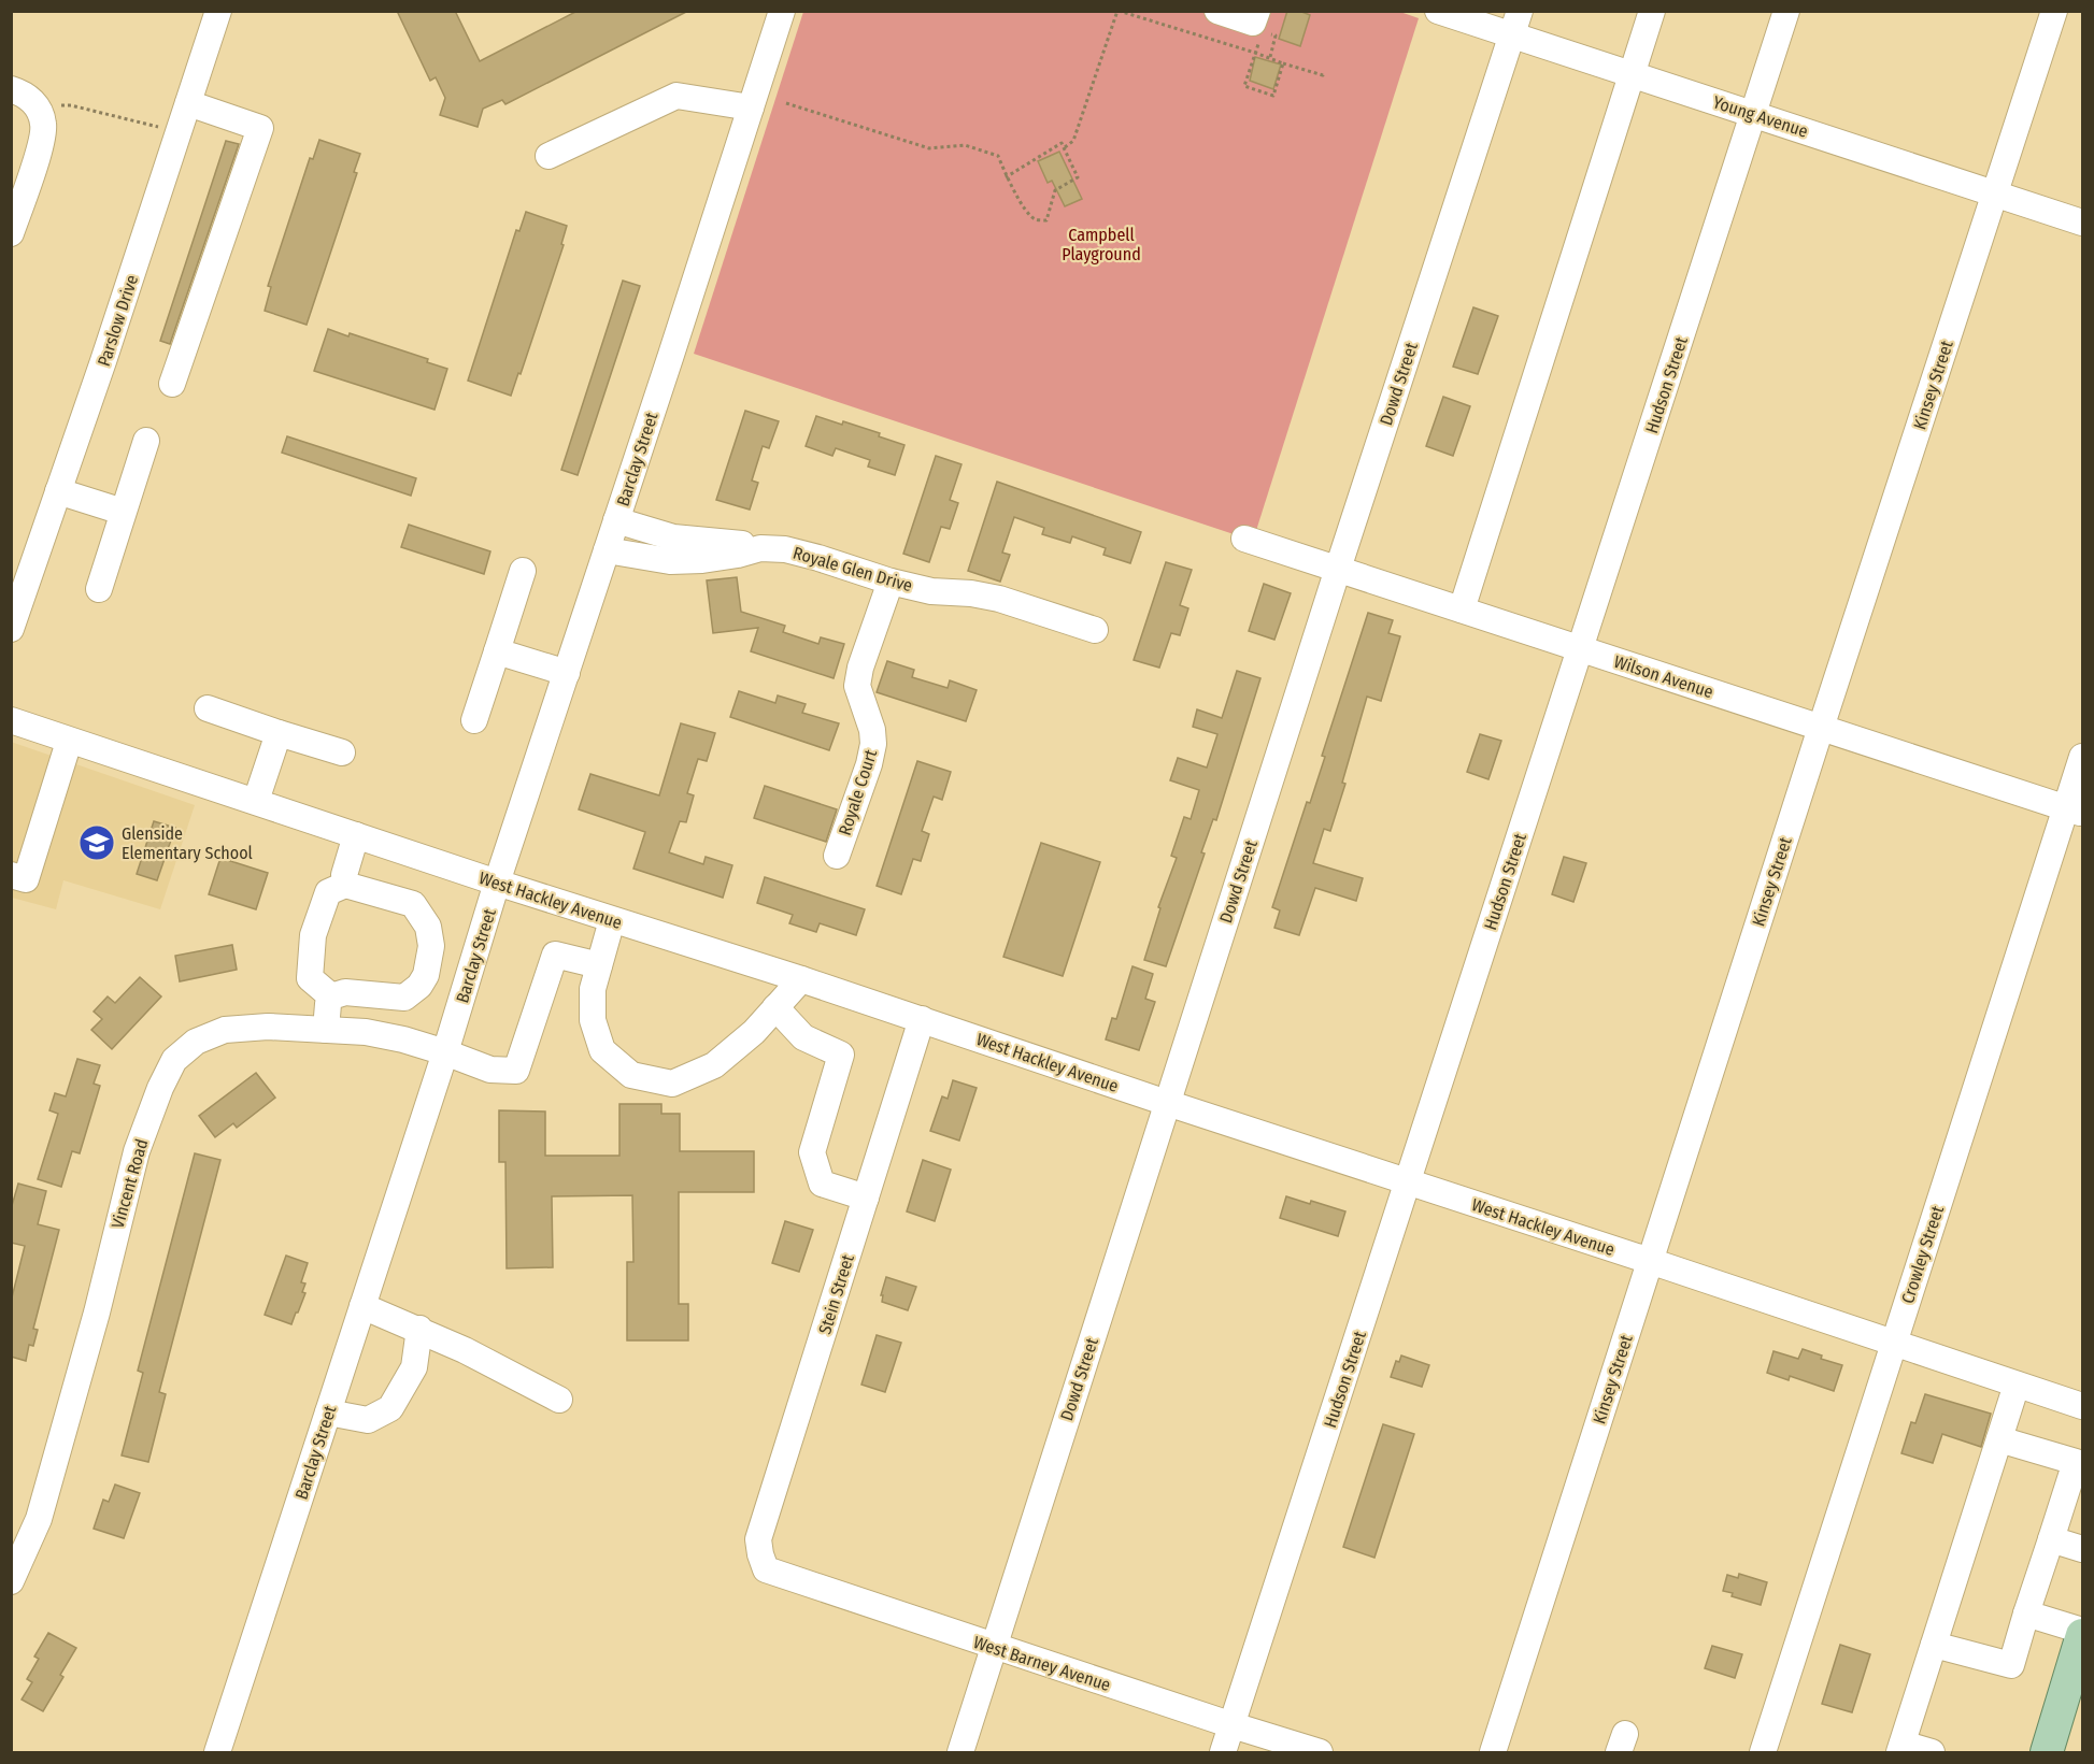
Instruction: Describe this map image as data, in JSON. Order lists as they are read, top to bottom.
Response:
{
  "streets": {
    "street": [
      "Young Avenue",
      "Parslow Drive",
      "Dowd Street",
      "Hudson Street",
      "Kinsey Street",
      "Barclay Street",
      "Royale Glen Drive",
      "Wilson Avenue",
      "Royale Court",
      "West Hackley Avenue",
      "Vincent Road",
      "Crowley Street",
      "Stein Street",
      "West Barney Avenue"
    ]
  },
  "crossings": [
    ["Young Avenue", "Dowd Street"],
    ["Young Avenue", "Hudson Street"],
    ["Young Avenue", "Kinsey Street"],
    ["Dowd Street", "Wilson Avenue"],
    ["Dowd Street", "West Hackley Avenue"],
    ["Dowd Street", "West Barney Avenue"],
    ["Hudson Street", "Wilson Avenue"],
    ["Hudson Street", "West Hackley Avenue"],
    ["Hudson Street", "West Barney Avenue"],
    ["Kinsey Street", "Wilson Avenue"],
    ["Kinsey Street", "West Hackley Avenue"],
    ["Barclay Street", "Royale Glen Drive"],
    ["Barclay Street", "West Hackley Avenue"],
    ["Barclay Street", "Vincent Road"],
    ["Royale Glen Drive", "Royale Court"],
    ["Wilson Avenue", "Crowley Street"],
    ["West Hackley Avenue", "Crowley Street"],
    ["West Hackley Avenue", "Stein Street"],
    ["Stein Street", "West Barney Avenue"]
  ],
  "parks": ["Campbell Playground"],
  "places": {
    "school or university": ["Glenside Elementary School"]
  }
}
